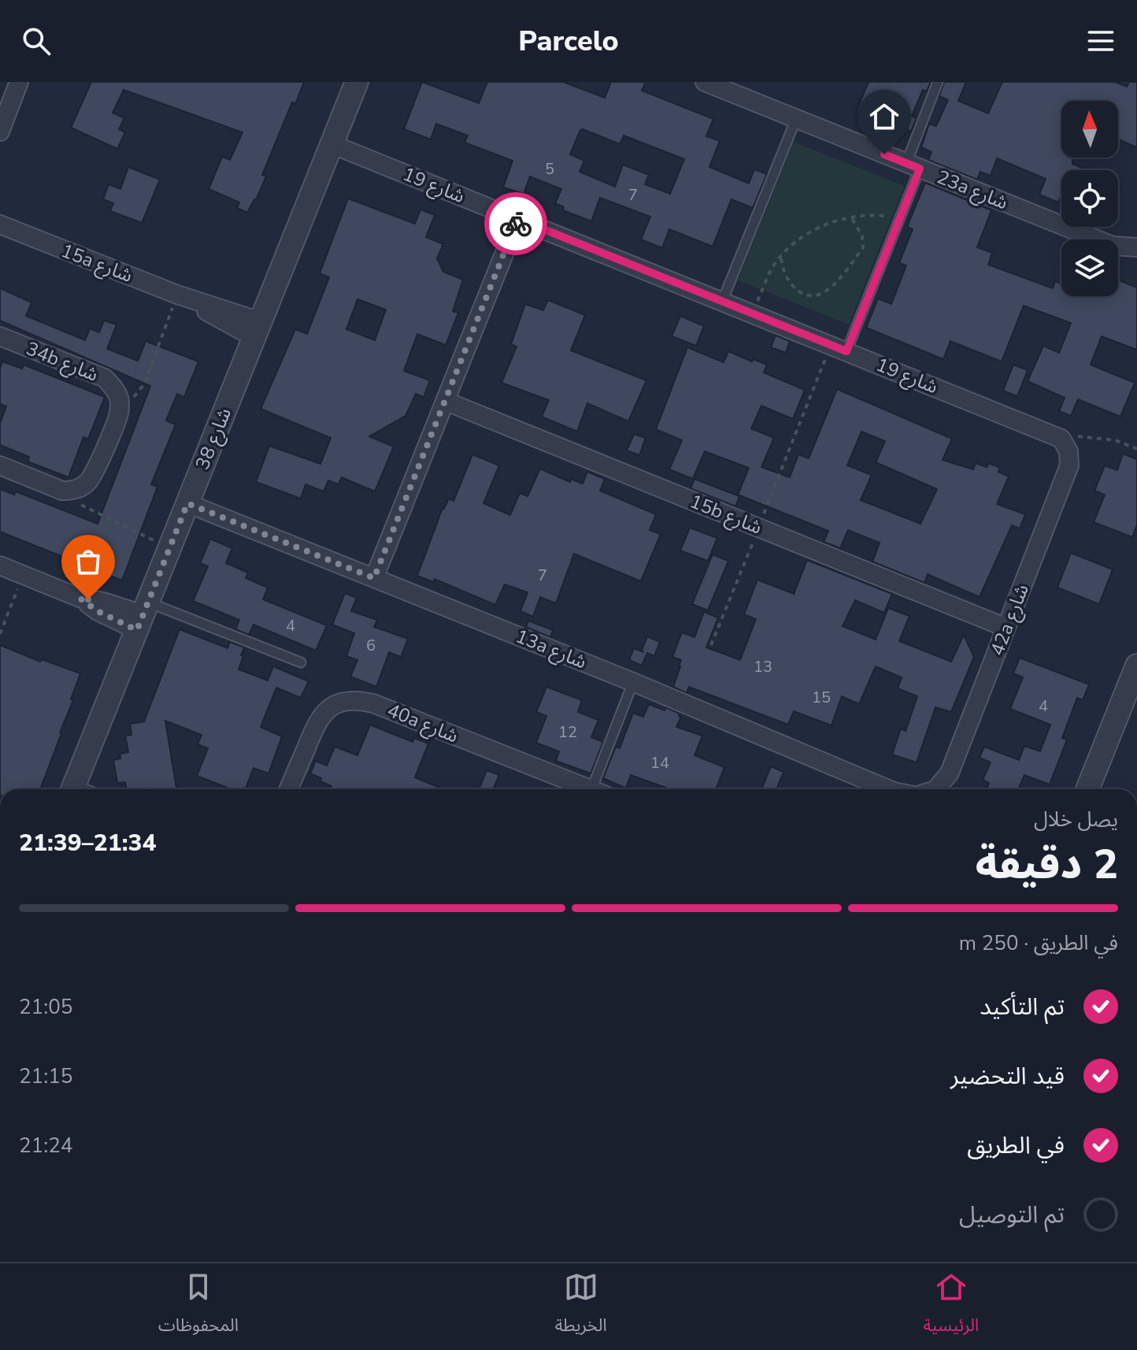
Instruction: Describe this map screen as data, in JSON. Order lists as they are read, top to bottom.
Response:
{
  "streets": {
    "street": [
      "شارع 19",
      "23a شارع",
      "15a شارع",
      "34b شارع",
      "شارع 38",
      "15b شارع",
      "42a شارع",
      "13a شارع",
      "40a شارع"
    ]
  },
  "crossings": [
    ["شارع 19", "شارع 38"],
    ["شارع 19", "42a شارع"],
    ["15a شارع", "شارع 38"],
    ["شارع 38", "13a شارع"],
    ["15b شارع", "42a شارع"]
  ],
  "house_numbers": [
    "5",
    "7",
    "7",
    "4",
    "6",
    "13",
    "15",
    "4",
    "12",
    "14"
  ],
  "north": "top",
  "page": {
    "header": "Parcelo",
    "heading": ["2 دقيقة", "يصل خلال", "21:34–21:39"],
    "bar": "في الطريق · 250 m",
    "list": [
      ["تم التأكيد", "21:05"],
      ["قيد التحضير", "21:15"],
      ["في الطريق", "21:24"],
      "تم التوصيل"
    ],
    "tabs": ["الرئيسية", "الخريطة", "المحفوظات"]
  }
}
